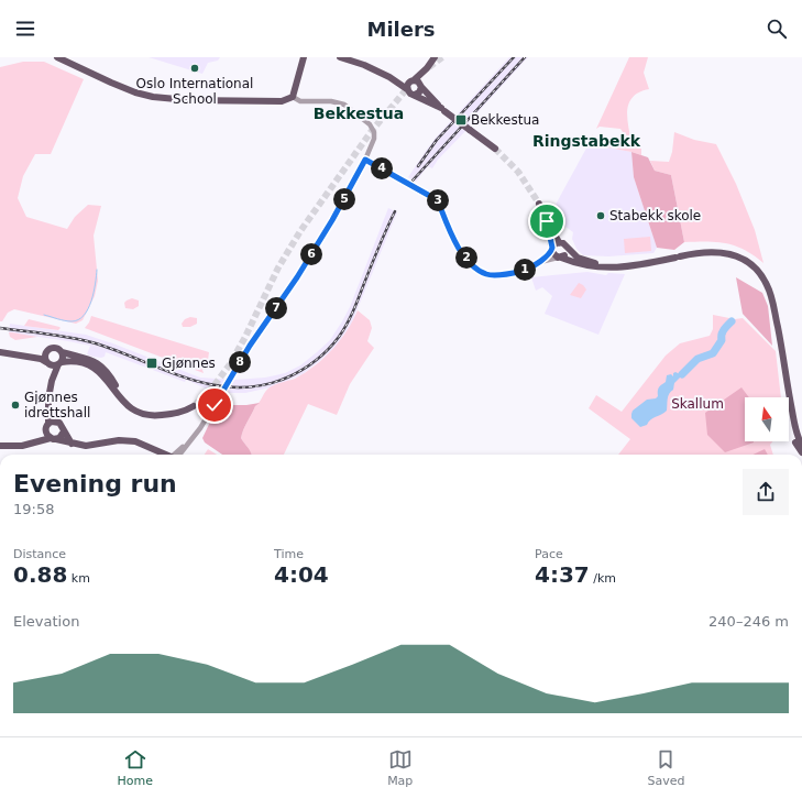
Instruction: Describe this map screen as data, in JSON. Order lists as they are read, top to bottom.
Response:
{
  "districts": ["Bekkestua", "Ringstabekk"],
  "parks": ["Skallum"],
  "places": {
    "other": ["Oslo International School", "Stabekk skole", "Gjønnes idrettshall"],
    "transit": ["Bekkestua", "Gjønnes"]
  },
  "north": "top",
  "page": {
    "header": "Milers",
    "pins": [
      "4",
      "5",
      "3",
      "6",
      "2",
      "1",
      "7",
      "8"
    ],
    "heading": ["Evening run", "19:58"],
    "stats": [
      ["Distance", "0.88 km"],
      ["Time", "4:04"],
      ["Pace", "4:37 /km"]
    ],
    "chart": ["Elevation", "240–246 m"],
    "tabs": ["Home", "Map", "Saved"]
  }
}
